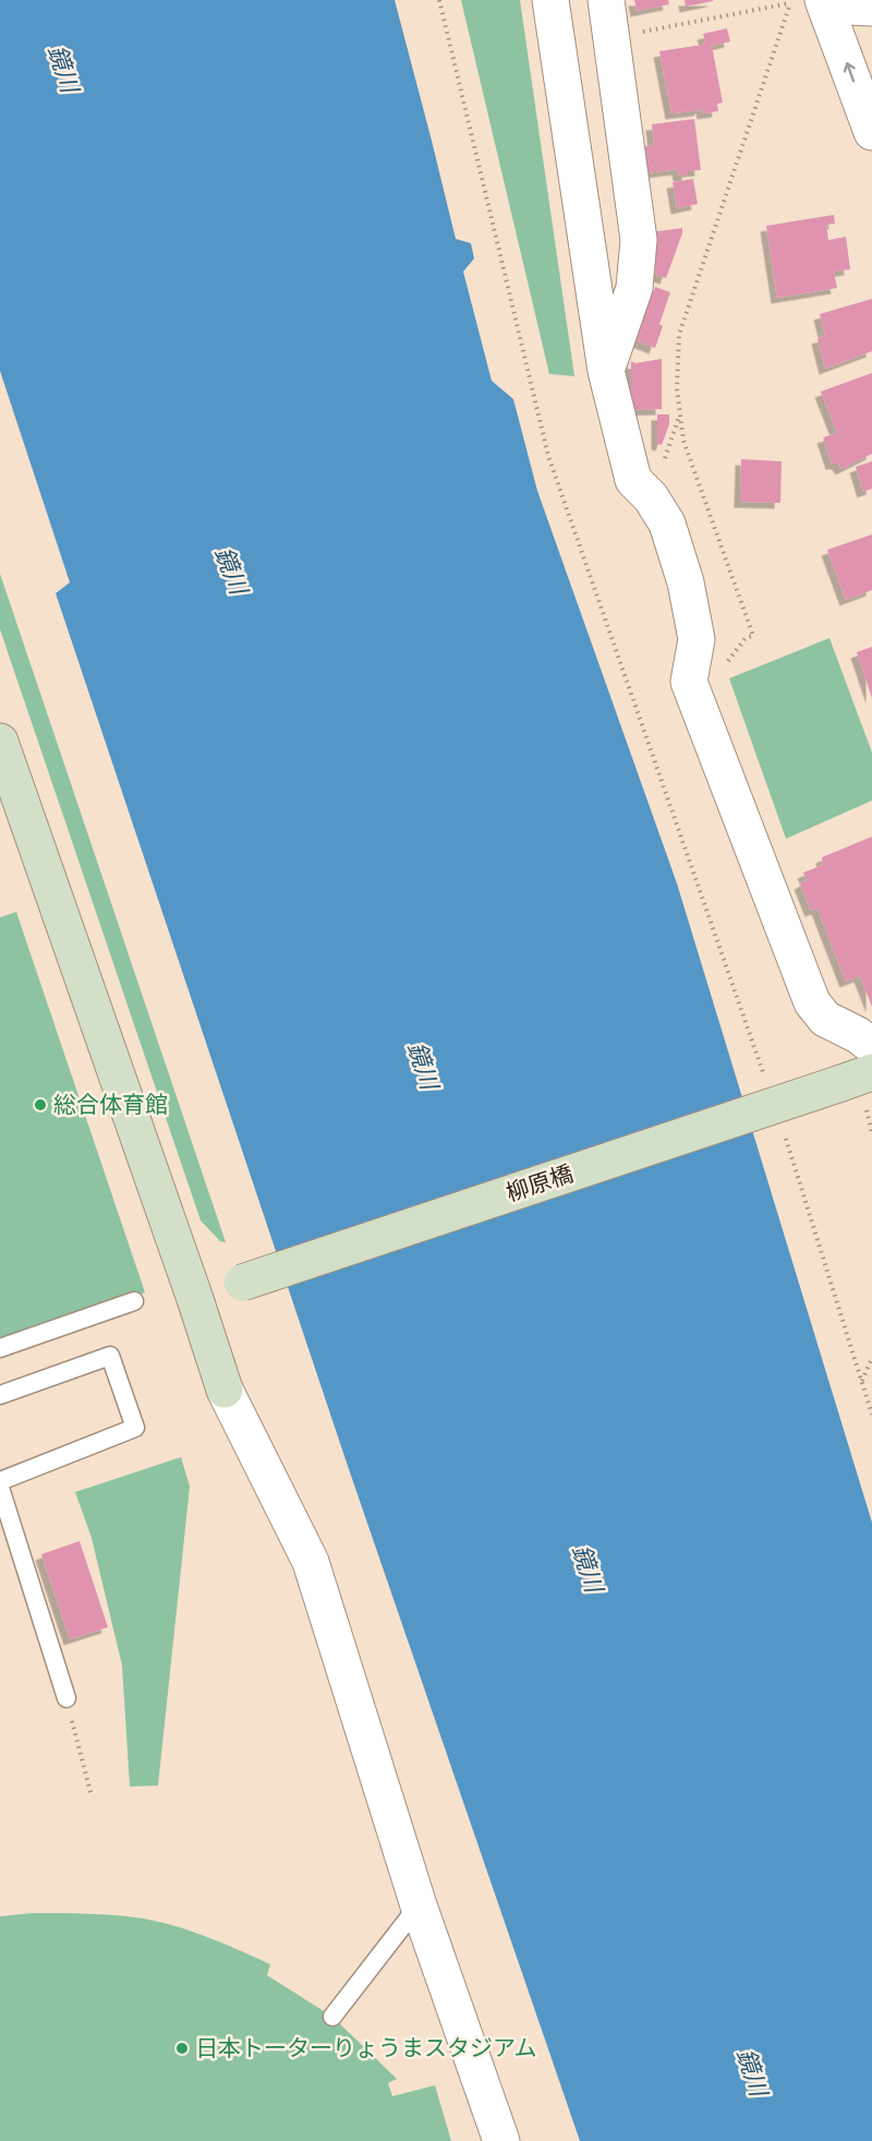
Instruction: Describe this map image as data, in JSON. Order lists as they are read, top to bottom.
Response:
{
  "streets": {
    "street": ["柳原橋"]
  },
  "water": ["鏡川"],
  "places": ["総合体育館", "日本トーターりょうまスタジアム"]
}
